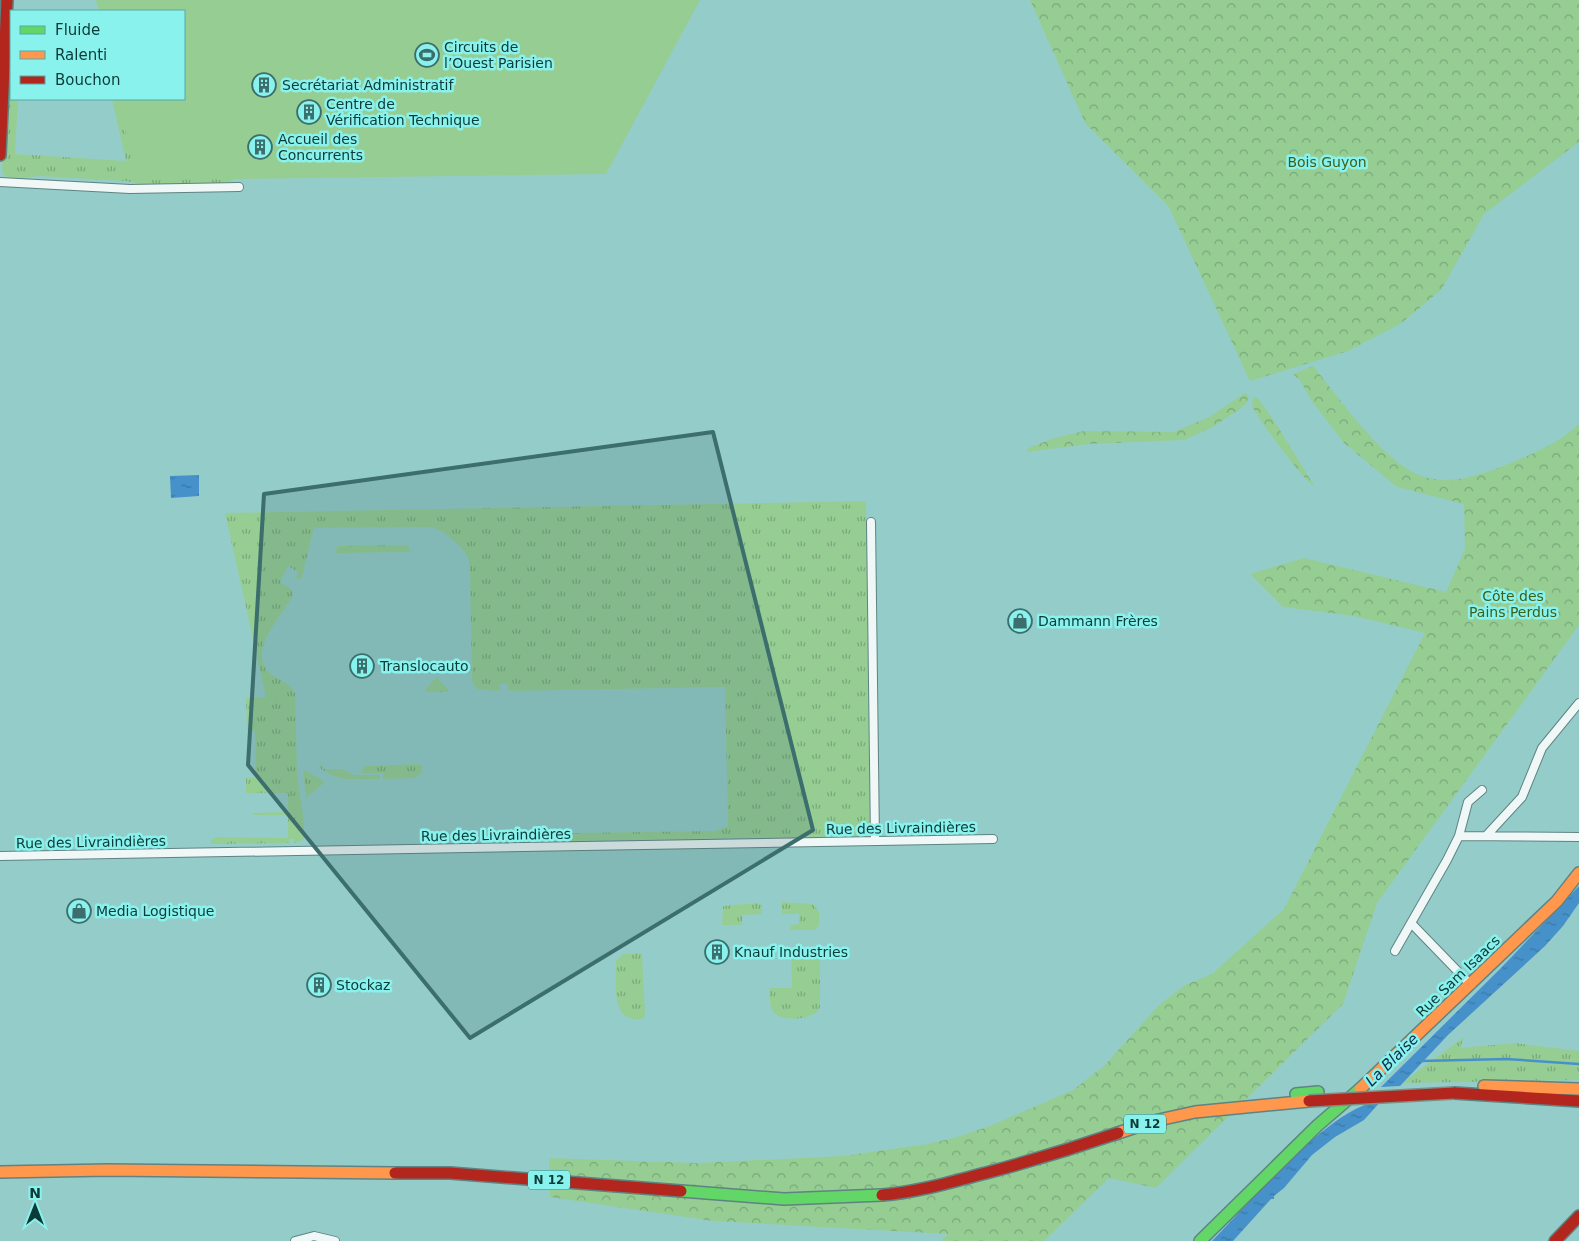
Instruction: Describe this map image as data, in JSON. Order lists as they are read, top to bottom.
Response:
{
  "streets": {
    "main road": ["Rue Sam Isaacs", "N 12"],
    "street": ["Rue des Livraindières"]
  },
  "water": ["La Blaise"],
  "parks": ["Bois Guyon", "Côte des Pains Perdus"],
  "places": {
    "sports": ["Circuits de l’Ouest Parisien"],
    "building": [
      "Secrétariat Administratif",
      "Centre de Vérification Technique",
      "Accueil des Concurrents",
      "Translocauto",
      "Knauf Industries",
      "Stockaz"
    ],
    "shop": ["Dammann Frères", "Media Logistique"]
  },
  "legend": ["Fluide", "Ralenti", "Bouchon"],
  "north": "top"
}
